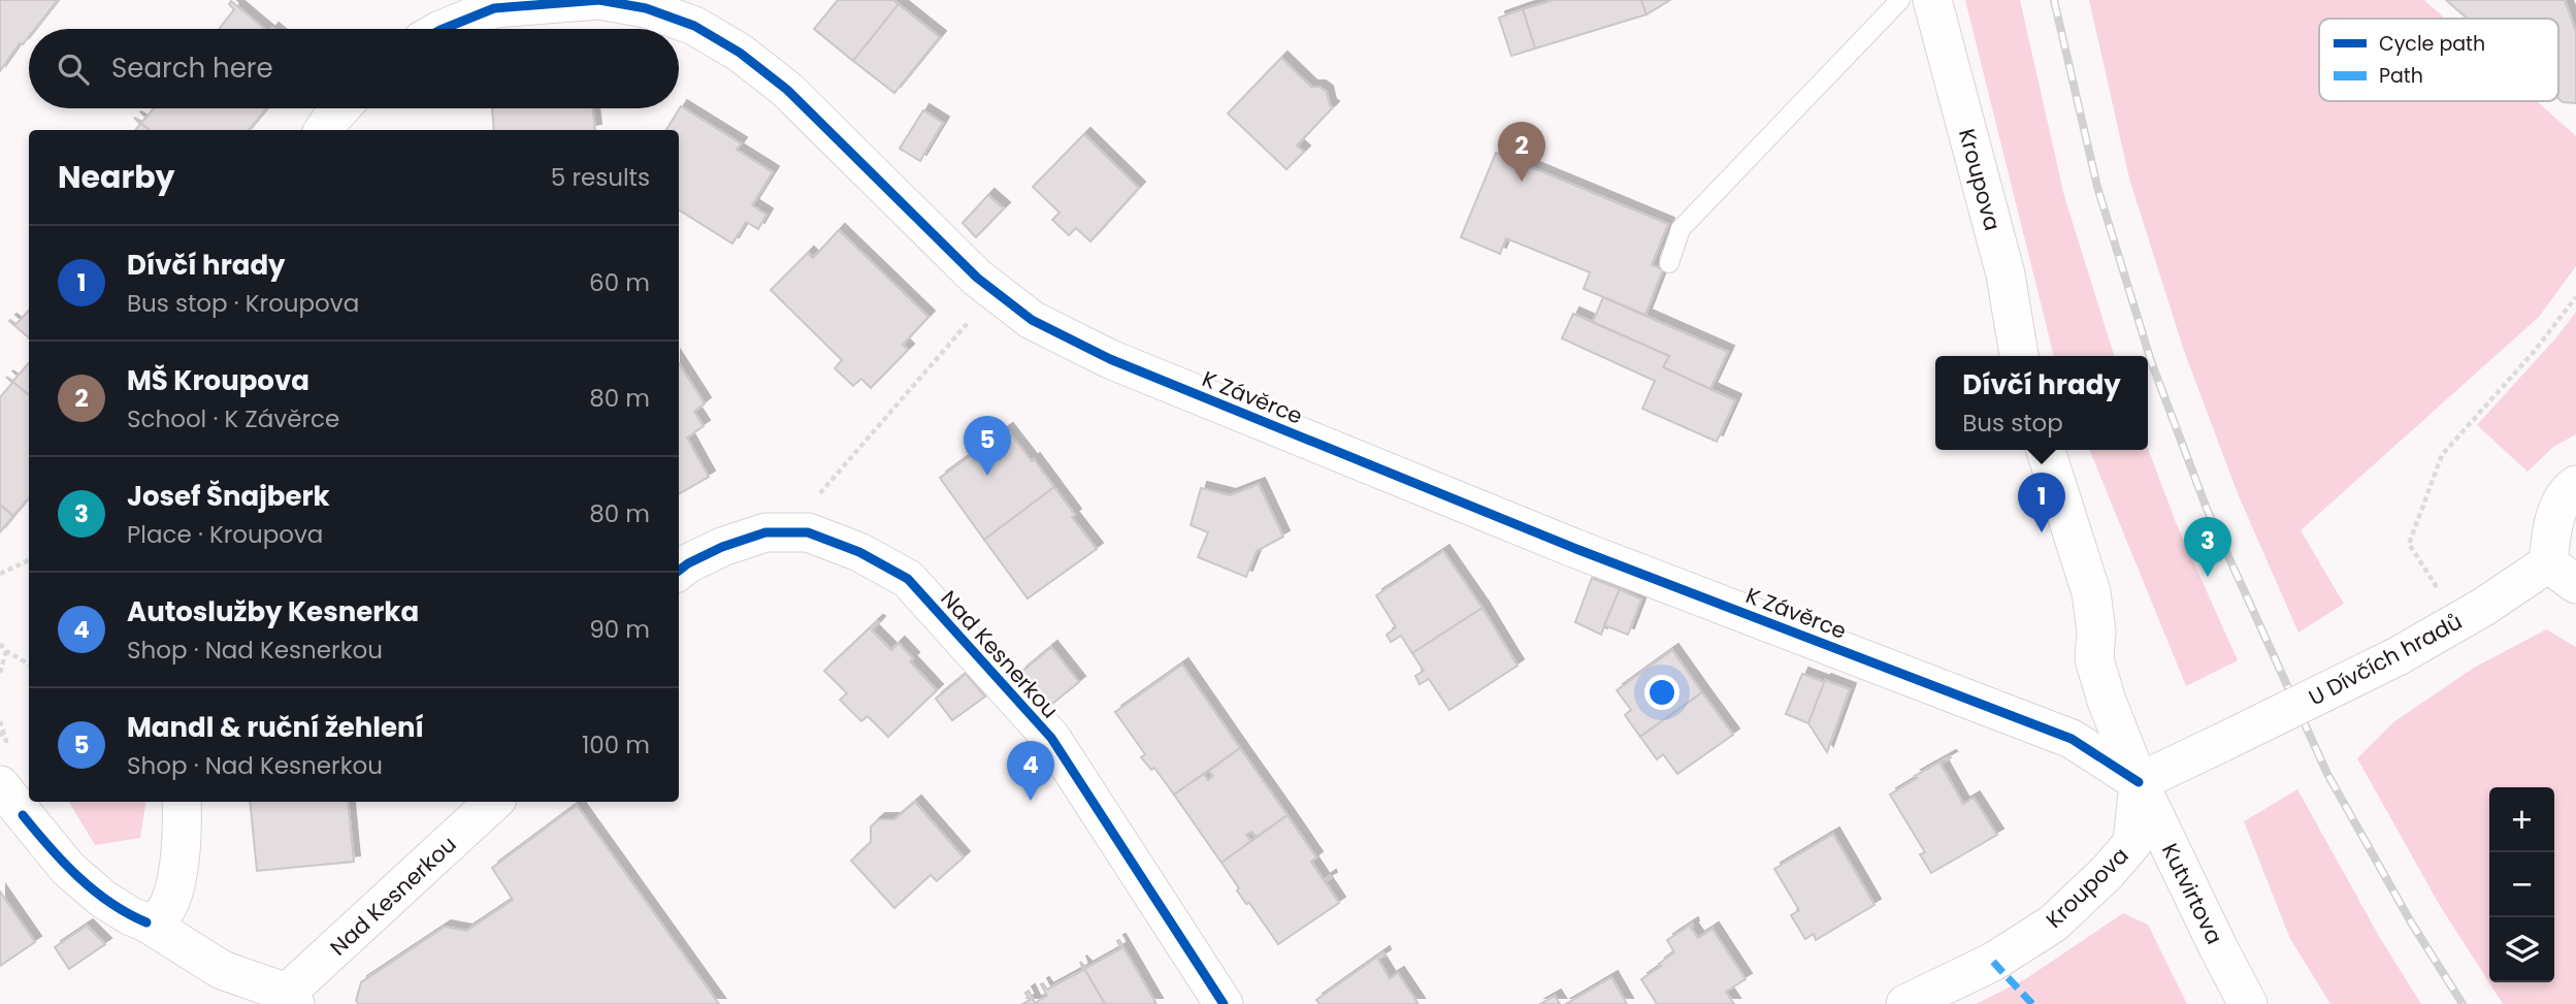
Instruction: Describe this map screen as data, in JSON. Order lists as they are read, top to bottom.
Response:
{
  "streets": {
    "street": [
      "Kroupova",
      "K Závěrce",
      "Nad Kesnerkou",
      "U Dívčích hradů",
      "Kutvirtova"
    ]
  },
  "crossings": [
    ["Kroupova", "K Závěrce"],
    ["Kroupova", "U Dívčích hradů"],
    ["Kroupova", "Kutvirtova"],
    ["K Závěrce", "U Dívčích hradů"],
    ["K Závěrce", "Kutvirtova"],
    ["U Dívčích hradů", "Kutvirtova"]
  ],
  "legend": ["Cycle path", "Path"],
  "page": {
    "search": "Search here",
    "pins": [
      "2",
      "5",
      "1",
      "3",
      "4"
    ],
    "heading": ["Nearby", "5 results"],
    "list": [
      {
        "mark": "1",
        "name": "Dívčí hrady",
        "note": "Bus stop · Kroupova",
        "value": "60 m"
      },
      {
        "mark": "2",
        "name": "MŠ Kroupova",
        "note": "School · K Závěrce",
        "value": "80 m"
      },
      {
        "mark": "3",
        "name": "Josef Šnajberk",
        "note": "Place · Kroupova",
        "value": "80 m"
      },
      {
        "mark": "4",
        "name": "Autoslužby Kesnerka",
        "note": "Shop · Nad Kesnerkou",
        "value": "90 m"
      },
      {
        "mark": "5",
        "name": "Mandl & ruční žehlení",
        "note": "Shop · Nad Kesnerkou",
        "value": "100 m"
      }
    ],
    "popup": ["Dívčí hrady", "Bus stop"],
    "map_buttons": ["+", "−"]
  }
}
